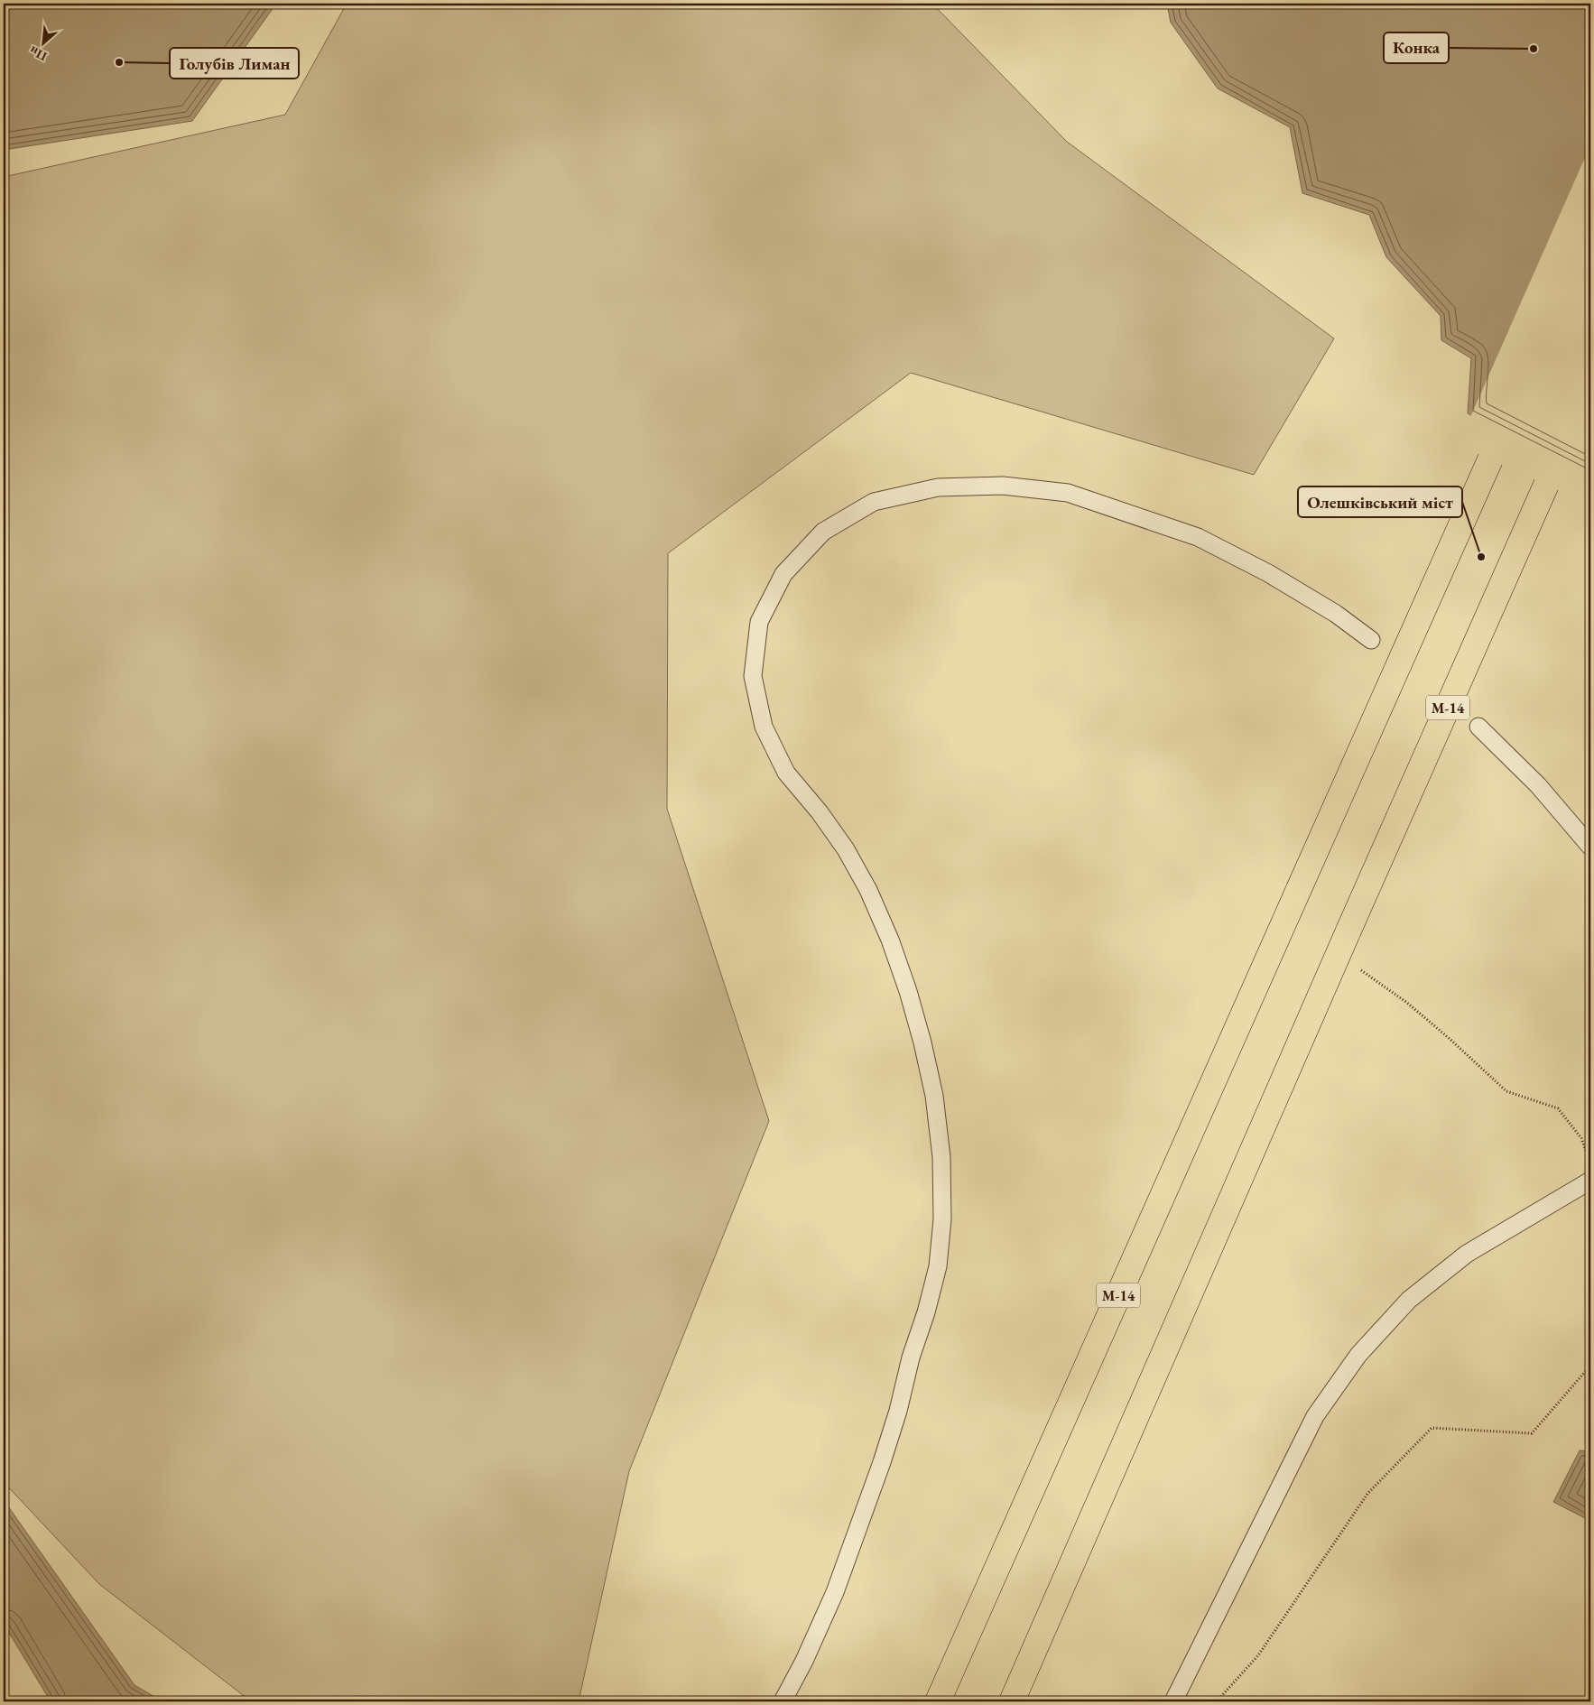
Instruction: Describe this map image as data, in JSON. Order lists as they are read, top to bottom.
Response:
{
  "streets": {
    "highway": ["М-14"]
  },
  "places": ["Конка", "Голубів Лиман", "Олешківський міст"],
  "north": "bottom left"
}
